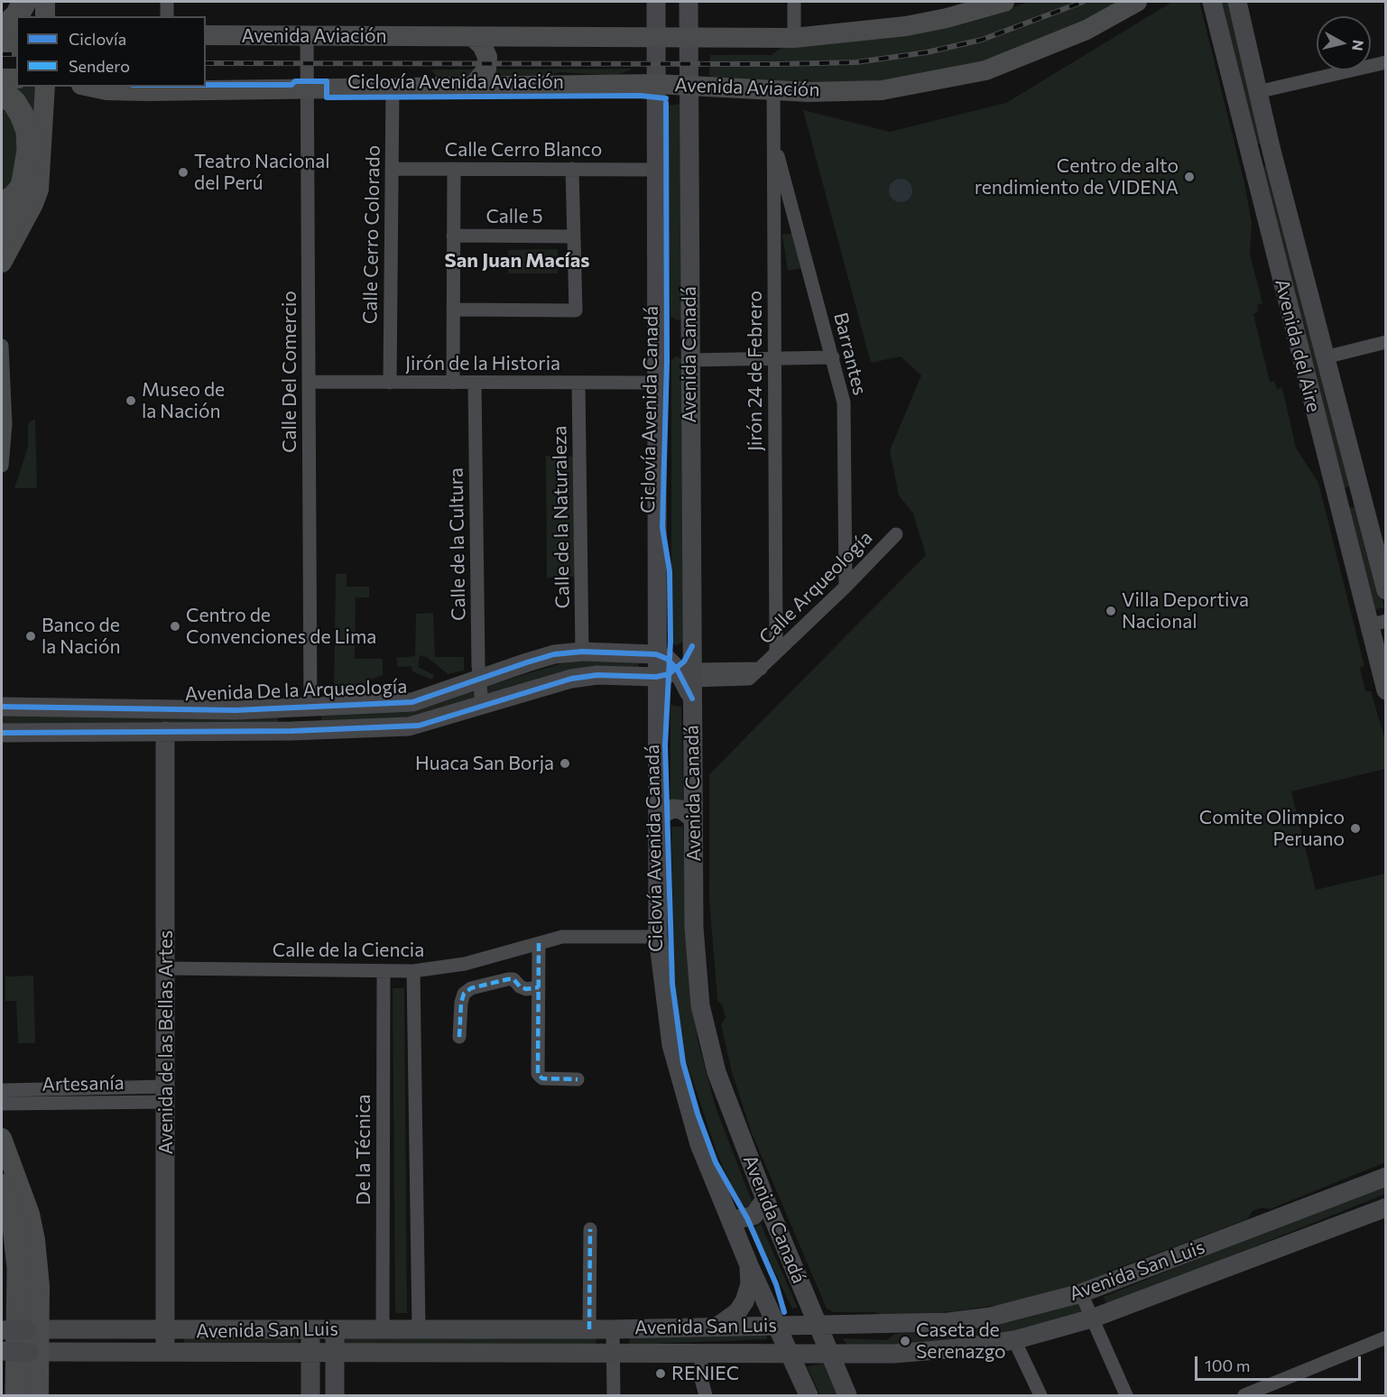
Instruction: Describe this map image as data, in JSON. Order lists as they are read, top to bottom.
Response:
{
  "streets": {
    "main road": [
      "Avenida Aviación",
      "Avenida del Aire",
      "Avenida Canadá",
      "Avenida De la Arqueología",
      "Avenida de las Bellas Artes",
      "Avenida San Luis"
    ],
    "street": [
      "Calle Cerro Blanco",
      "Calle 5",
      "Calle Cerro Colorado",
      "Barrantes",
      "Jirón de la Historia",
      "Jirón 24 de Febrero",
      "Calle Del Comercio",
      "Calle de la Naturaleza",
      "Calle de la Cultura",
      "Calle Arqueología",
      "Calle de la Ciencia",
      "Artesanía",
      "De la Técnica"
    ],
    "cycle path": ["Ciclovía Avenida Aviación", "Ciclovía Avenida Canadá"]
  },
  "crossings": [
    ["Avenida Aviación", "Calle Cerro Colorado"],
    ["Avenida Aviación", "Avenida Canadá"],
    ["Avenida Aviación", "Jirón 24 de Febrero"],
    ["Avenida Aviación", "Calle Del Comercio"],
    ["Calle Cerro Blanco", "Calle Cerro Colorado"],
    ["Calle Cerro Blanco", "Avenida Canadá"],
    ["Calle Cerro Colorado", "Jirón de la Historia"],
    ["Barrantes", "Jirón 24 de Febrero"],
    ["Barrantes", "Calle Arqueología"],
    ["Avenida Canadá", "Jirón de la Historia"],
    ["Avenida Canadá", "Calle Arqueología"],
    ["Avenida Canadá", "Avenida De la Arqueología"],
    ["Avenida Canadá", "Calle de la Ciencia"],
    ["Avenida Canadá", "Avenida San Luis"],
    ["Jirón de la Historia", "Calle Del Comercio"],
    ["Jirón de la Historia", "Calle de la Naturaleza"],
    ["Jirón de la Historia", "Calle de la Cultura"],
    ["Jirón 24 de Febrero", "Calle Arqueología"],
    ["Calle Del Comercio", "Avenida De la Arqueología"],
    ["Calle de la Naturaleza", "Avenida De la Arqueología"],
    ["Calle de la Cultura", "Avenida De la Arqueología"],
    ["Calle Arqueología", "Avenida De la Arqueología"],
    ["Avenida De la Arqueología", "Avenida de las Bellas Artes"],
    ["Calle de la Ciencia", "Avenida de las Bellas Artes"],
    ["Calle de la Ciencia", "De la Técnica"],
    ["Avenida de las Bellas Artes", "Artesanía"],
    ["Avenida de las Bellas Artes", "Avenida San Luis"],
    ["De la Técnica", "Avenida San Luis"]
  ],
  "districts": ["San Juan Macías"],
  "places": [
    "Teatro Nacional del Perú",
    "Centro de alto rendimiento de VIDENA",
    "Museo de la Nación",
    "Villa Deportiva Nacional",
    "Centro de Convenciones de Lima",
    "Banco de la Nación",
    "Huaca San Borja",
    "Comite Olimpico Peruano",
    "Caseta de Serenazgo",
    "RENIEC"
  ],
  "legend": ["Ciclovía", "Sendero"],
  "scale_bar": "100 m",
  "north": "right"
}
